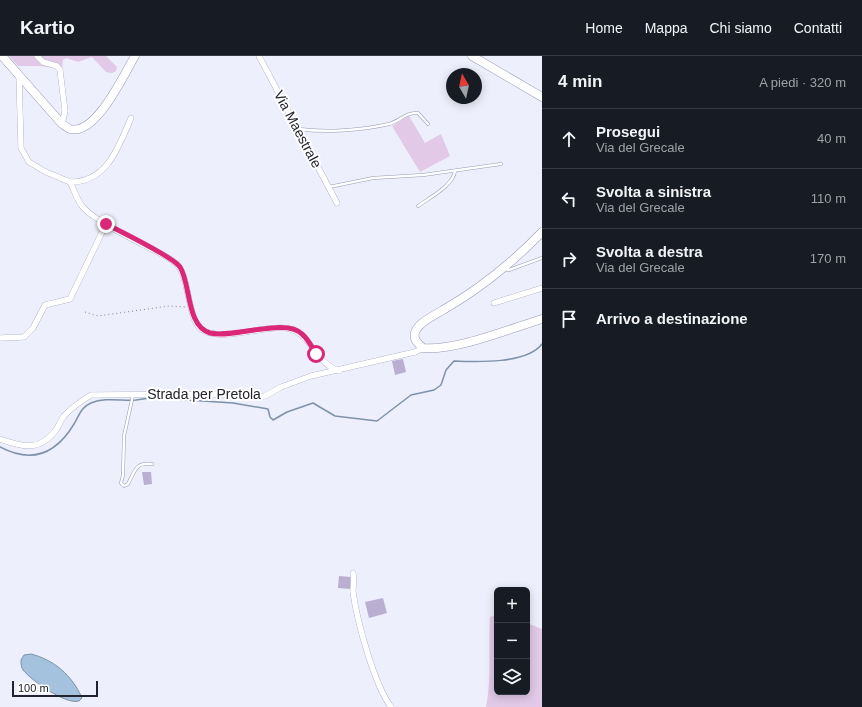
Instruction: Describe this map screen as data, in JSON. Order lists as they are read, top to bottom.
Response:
{
  "streets": {
    "street": ["Via Maestrale", "Strada per Pretola"]
  },
  "scale_bar": "100 m",
  "north": "top",
  "page": {
    "header": "Kartio",
    "nav": [
      "Home",
      "Mappa",
      "Chi siamo",
      "Contatti"
    ],
    "heading": ["4 min", "A piedi · 320 m"],
    "list": [
      ["Prosegui", "Via del Grecale", "40 m"],
      ["Svolta a sinistra", "Via del Grecale", "110 m"],
      ["Svolta a destra", "Via del Grecale", "170 m"],
      "Arrivo a destinazione"
    ],
    "map_buttons": ["+", "−"],
    "scale": "100 m"
  }
}
